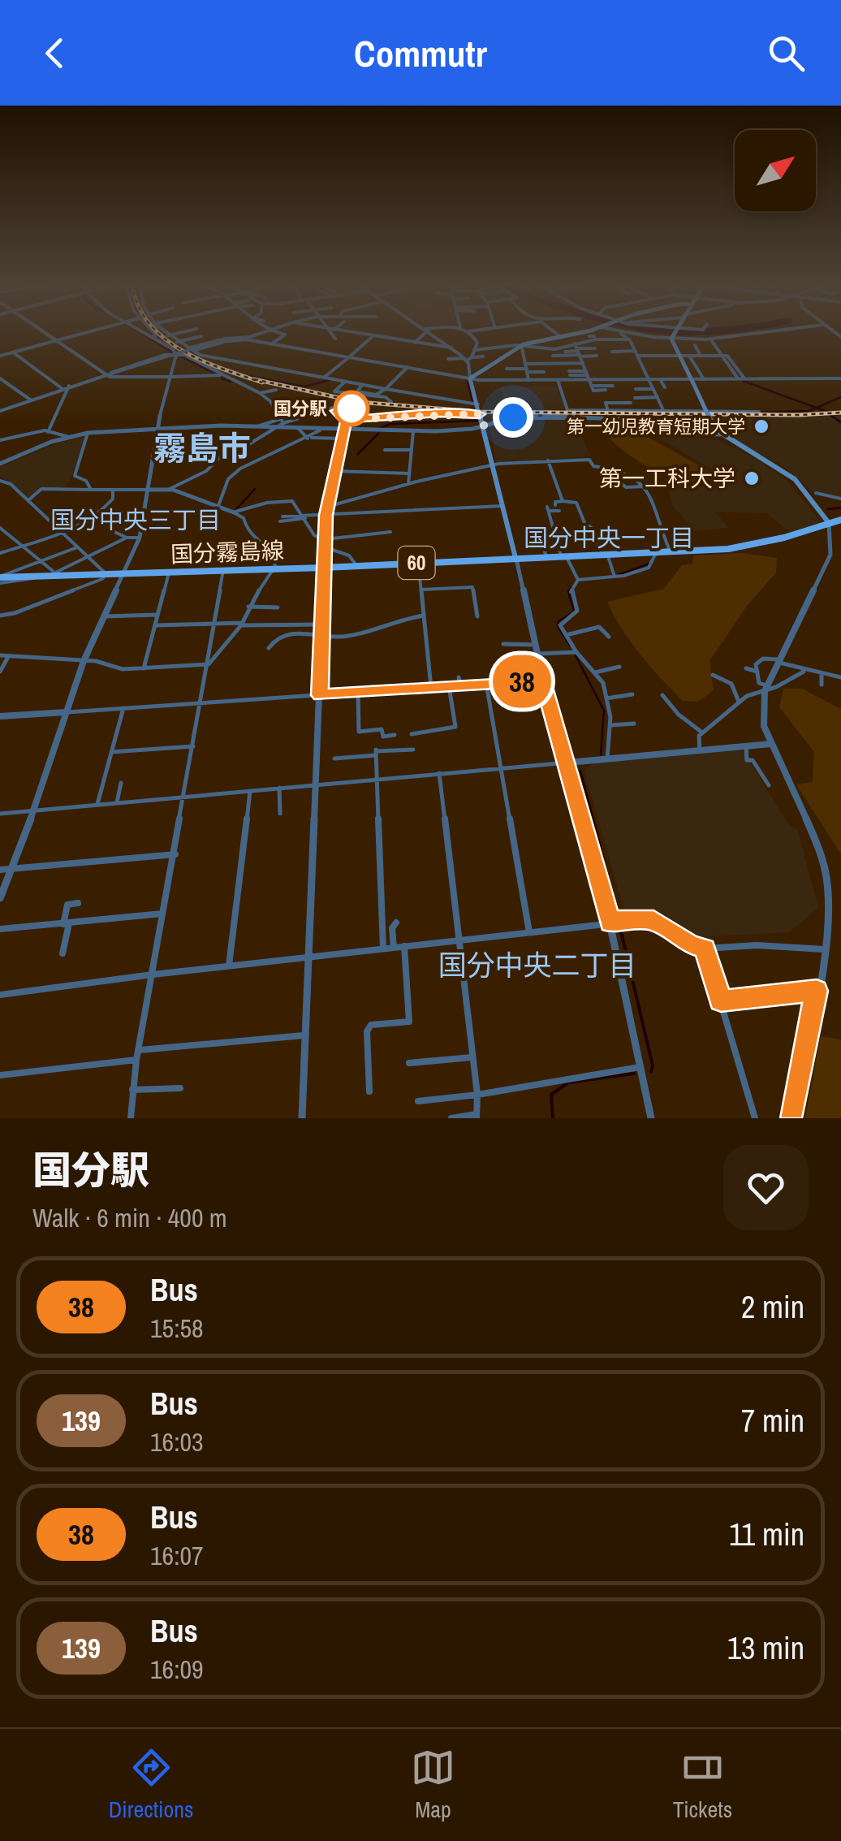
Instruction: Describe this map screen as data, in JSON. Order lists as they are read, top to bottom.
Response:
{
  "streets": {
    "main road": ["国分霧島線", "60"]
  },
  "districts": [
    "霧島市",
    "国分中央三丁目",
    "国分中央一丁目",
    "国分中央二丁目"
  ],
  "places": ["国分駅", "第一幼児教育短期大学", "第一工科大学"],
  "lines": ["bus line 38"],
  "north": "top right",
  "page": {
    "header": "Commutr",
    "on_map": "38",
    "heading": ["国分駅", "Walk · 6 min · 400 m"],
    "list": [
      {
        "mark": "38",
        "name": "Bus",
        "note": "15:58",
        "value": "2 min"
      },
      {
        "mark": "139",
        "name": "Bus",
        "note": "16:03",
        "value": "7 min"
      },
      {
        "mark": "38",
        "name": "Bus",
        "note": "16:07",
        "value": "11 min"
      },
      {
        "mark": "139",
        "name": "Bus",
        "note": "16:09",
        "value": "13 min"
      }
    ],
    "tabs": ["Directions", "Map", "Tickets"]
  }
}
